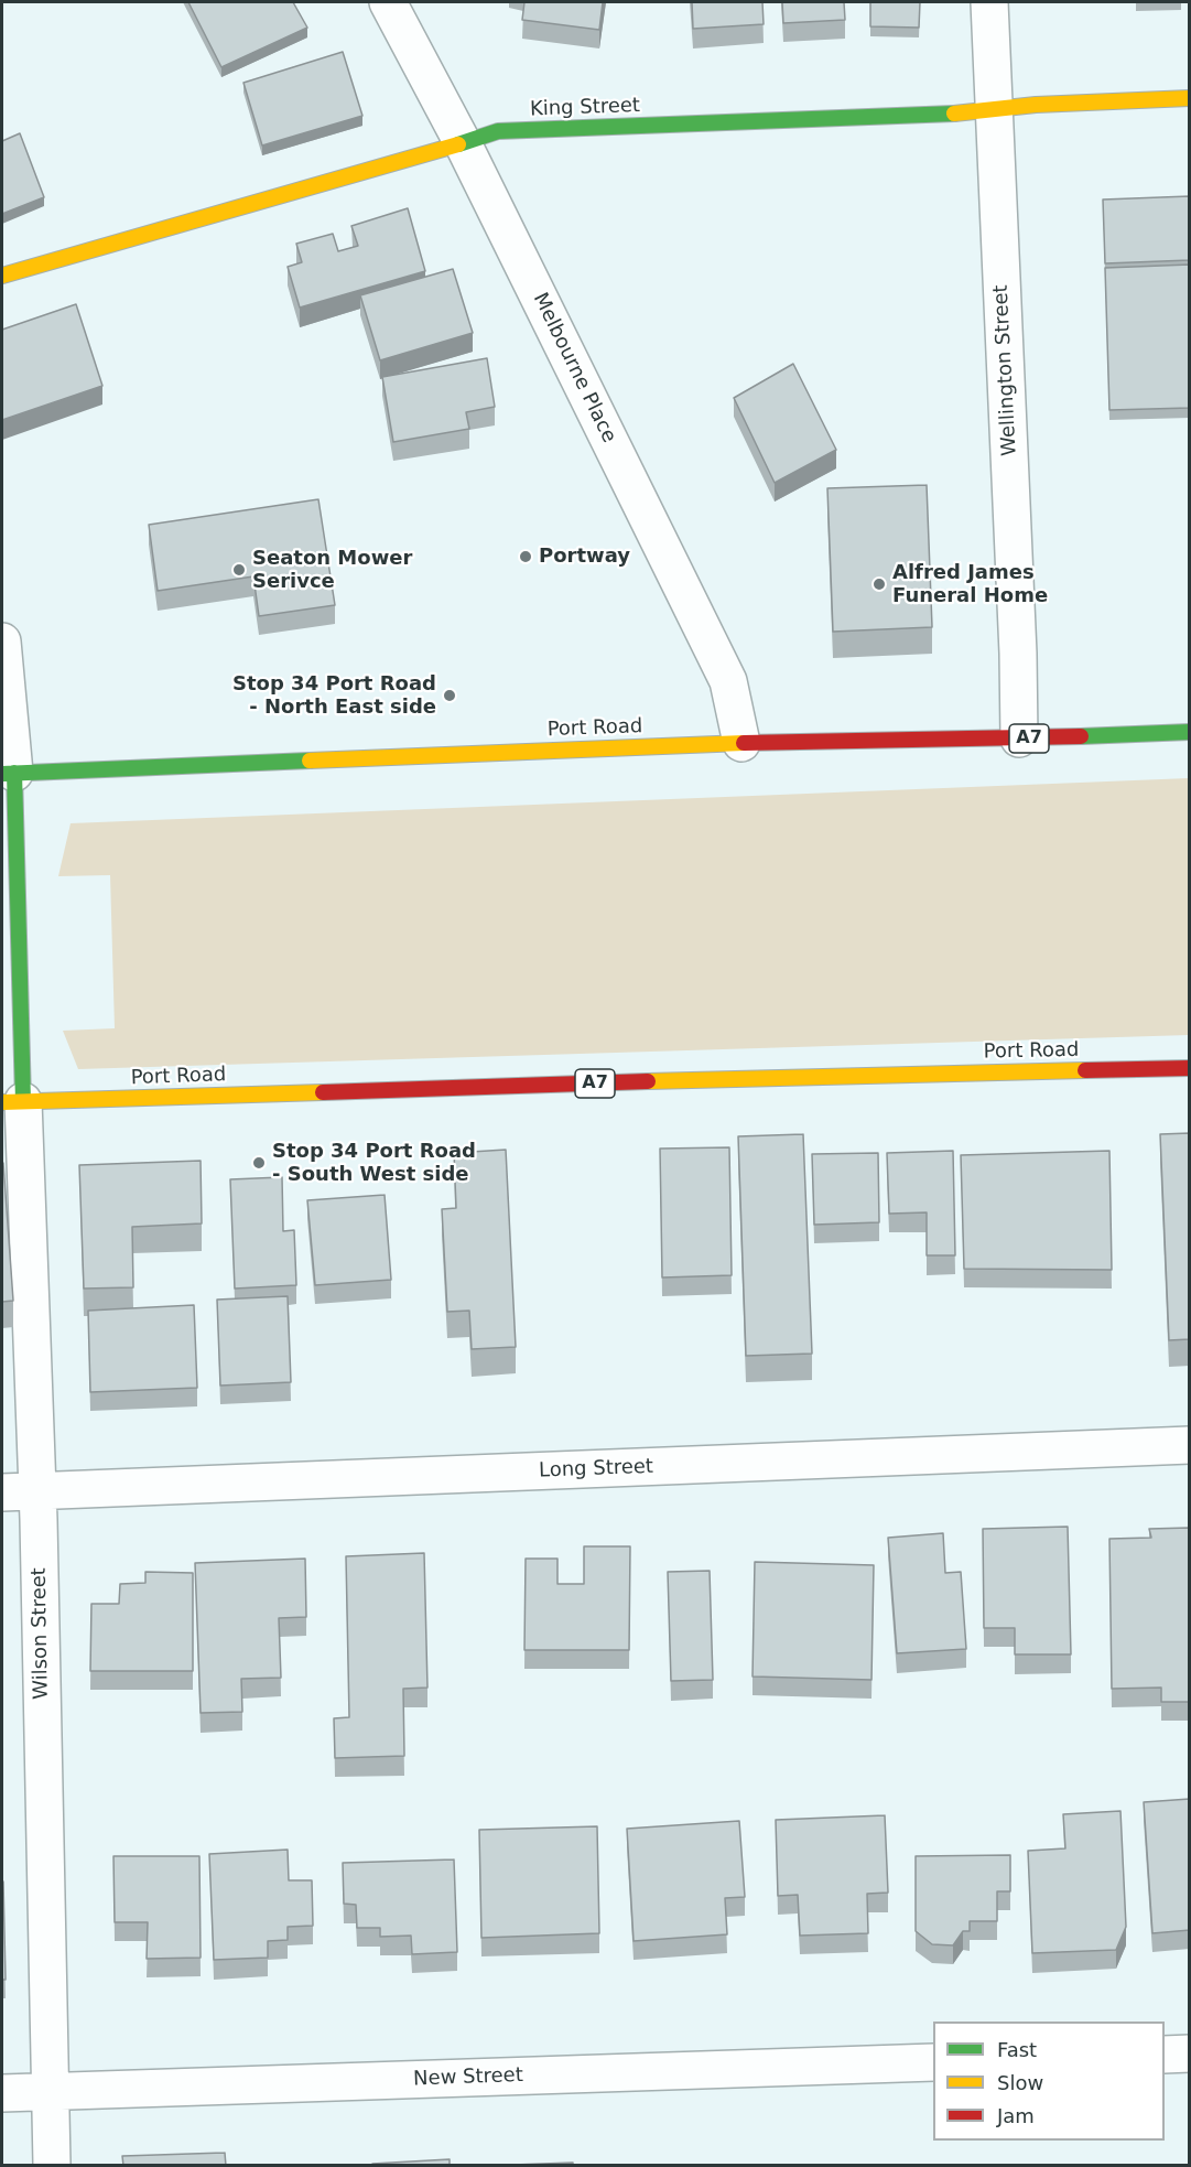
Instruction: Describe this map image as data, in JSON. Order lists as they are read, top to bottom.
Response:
{
  "streets": {
    "main road": ["King Street", "Port Road", "A7"],
    "street": [
      "Melbourne Place",
      "Wellington Street",
      "Long Street",
      "Wilson Street",
      "New Street"
    ]
  },
  "crossings": [
    ["King Street", "Melbourne Place"],
    ["King Street", "Wellington Street"],
    ["Melbourne Place", "Port Road"],
    ["Wellington Street", "Port Road"],
    ["Port Road", "Wilson Street"],
    ["Long Street", "Wilson Street"],
    ["Wilson Street", "New Street"]
  ],
  "places": [
    "Portway",
    "Seaton Mower Serivce",
    "Alfred James Funeral Home",
    "Stop 34 Port Road - North East side",
    "Stop 34 Port Road - South West side"
  ],
  "legend": ["Fast", "Slow", "Jam"]
}
